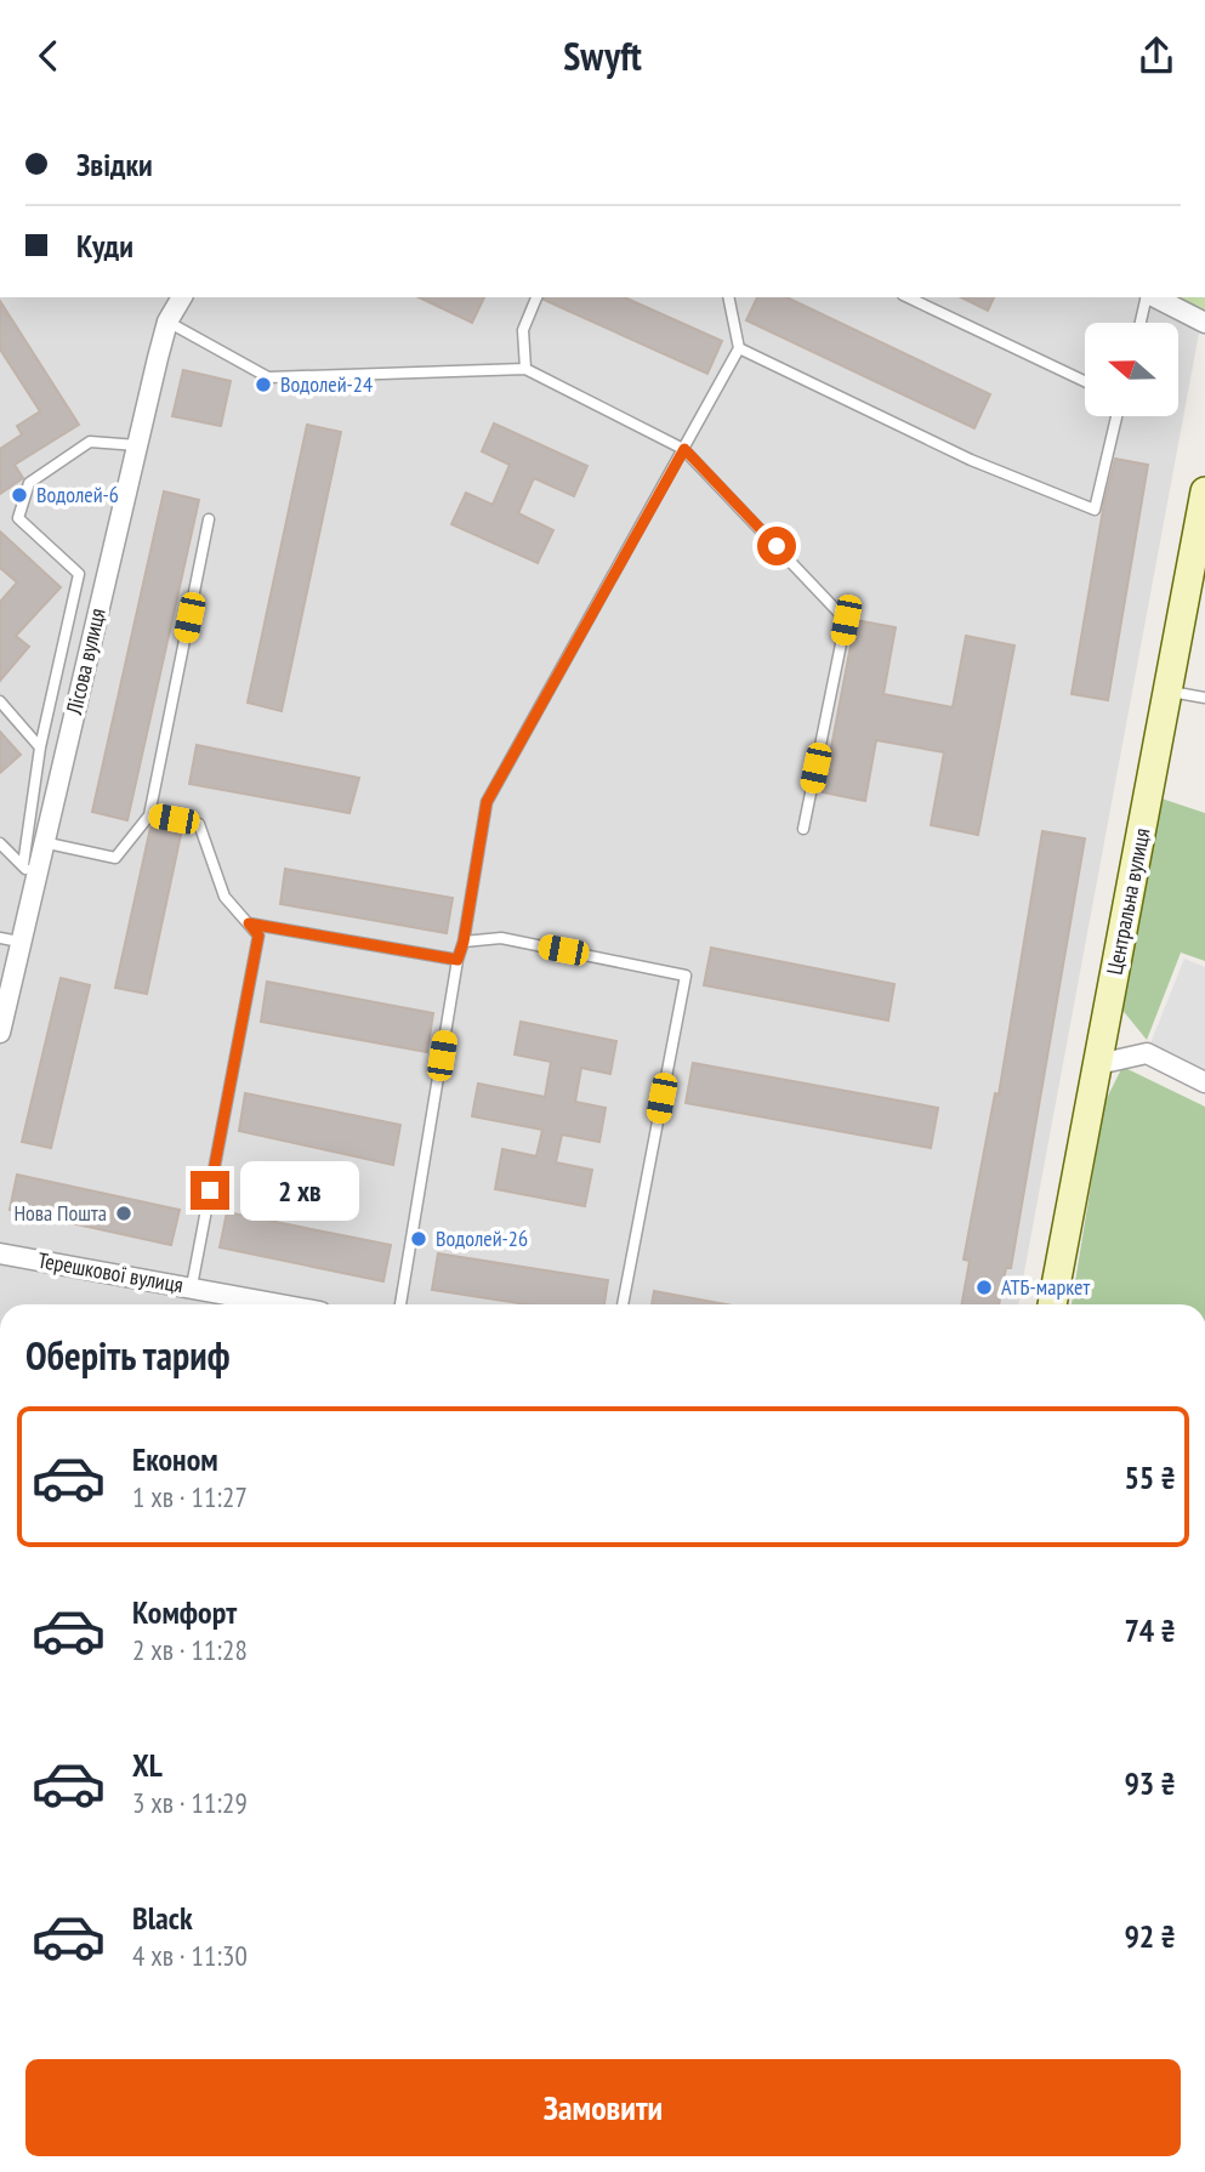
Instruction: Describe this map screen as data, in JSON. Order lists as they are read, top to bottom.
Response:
{
  "streets": {
    "main road": ["Центральна вулиця"],
    "street": ["Лісова вулиця", "Терешкової вулиця"]
  },
  "places": [
    "Водолей-24",
    "Водолей-6",
    "Нова Пошта",
    "Водолей-26",
    "АТБ-маркет"
  ],
  "north": "left",
  "page": {
    "header": "Swyft",
    "banner": ["Звідки", "Куди"],
    "bubble": "2 хв",
    "heading": "Оберіть тариф",
    "list": [
      {
        "name": "Економ",
        "note": "1 хв · 11:27",
        "value": "55 ₴"
      },
      {
        "name": "Комфорт",
        "note": "2 хв · 11:28",
        "value": "74 ₴"
      },
      {
        "name": "XL",
        "note": "3 хв · 11:29",
        "value": "93 ₴"
      },
      {
        "name": "Black",
        "note": "4 хв · 11:30",
        "value": "92 ₴"
      }
    ],
    "buttons": "Замовити"
  }
}
